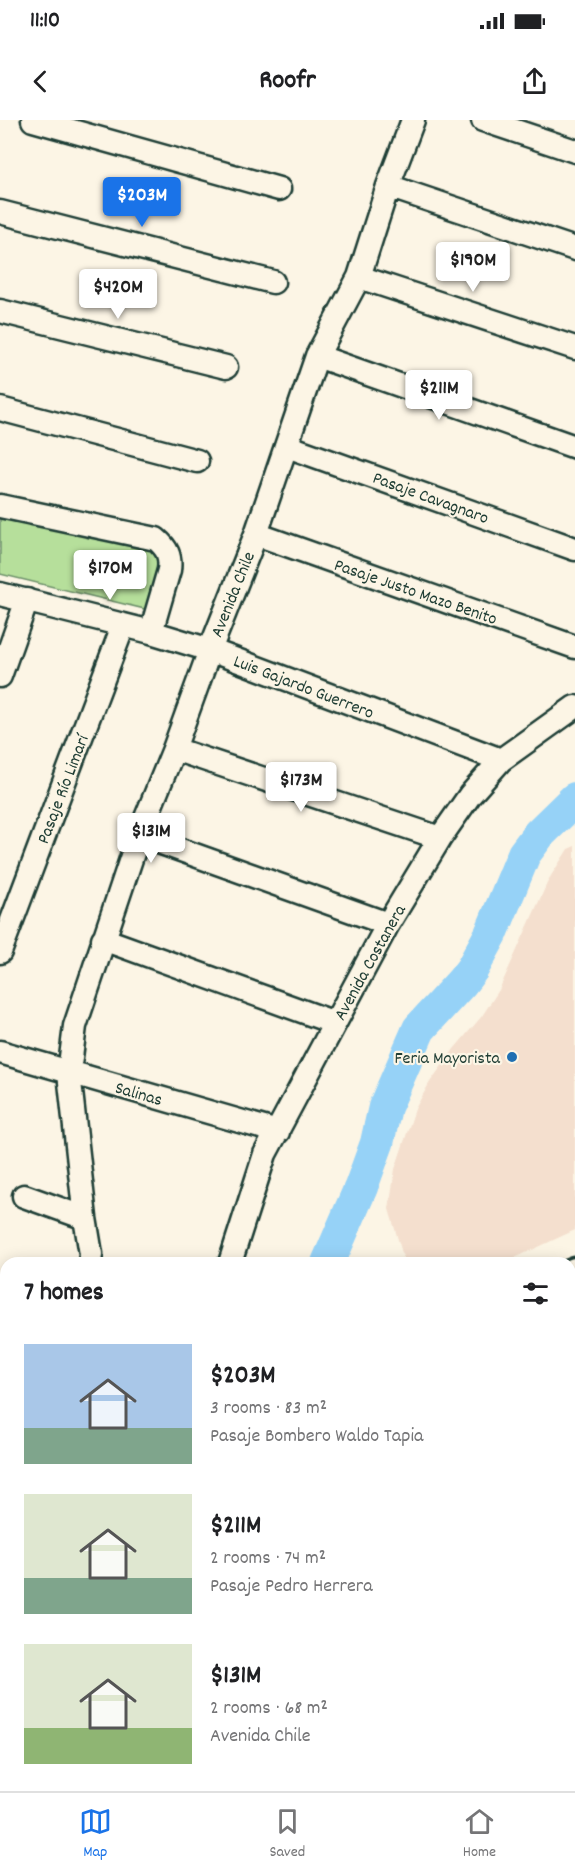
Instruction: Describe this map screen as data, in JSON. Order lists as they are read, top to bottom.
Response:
{
  "streets": {
    "street": [
      "Pasaje Cavagnaro",
      "Pasaje Justo Mazo Benito",
      "Avenida Chile",
      "Luis Gajardo Guerrero",
      "Pasaje Río Limarí",
      "Avenida Costanera",
      "Salinas"
    ]
  },
  "crossings": [
    ["Pasaje Cavagnaro", "Avenida Chile"],
    ["Pasaje Justo Mazo Benito", "Avenida Chile"],
    ["Avenida Chile", "Luis Gajardo Guerrero"],
    ["Avenida Chile", "Salinas"],
    ["Luis Gajardo Guerrero", "Pasaje Río Limarí"],
    ["Luis Gajardo Guerrero", "Avenida Costanera"],
    ["Avenida Costanera", "Salinas"]
  ],
  "places": ["Feria Mayorista"],
  "page": {
    "status": "11:10",
    "header": "Roofr",
    "price": [
      "$203M",
      "$190M",
      "$420M",
      "$211M",
      "$170M",
      "$173M",
      "$131M"
    ],
    "heading": "7 homes",
    "list": [
      {
        "name": "$203M",
        "note": "3 rooms · 83 m² · Pasaje Bombero Waldo Tapia"
      },
      {
        "name": "$211M",
        "note": "2 rooms · 74 m² · Pasaje Pedro Herrera"
      },
      {
        "name": "$131M",
        "note": "2 rooms · 68 m² · Avenida Chile"
      }
    ],
    "tabs": ["Map", "Saved", "Home"]
  }
}
